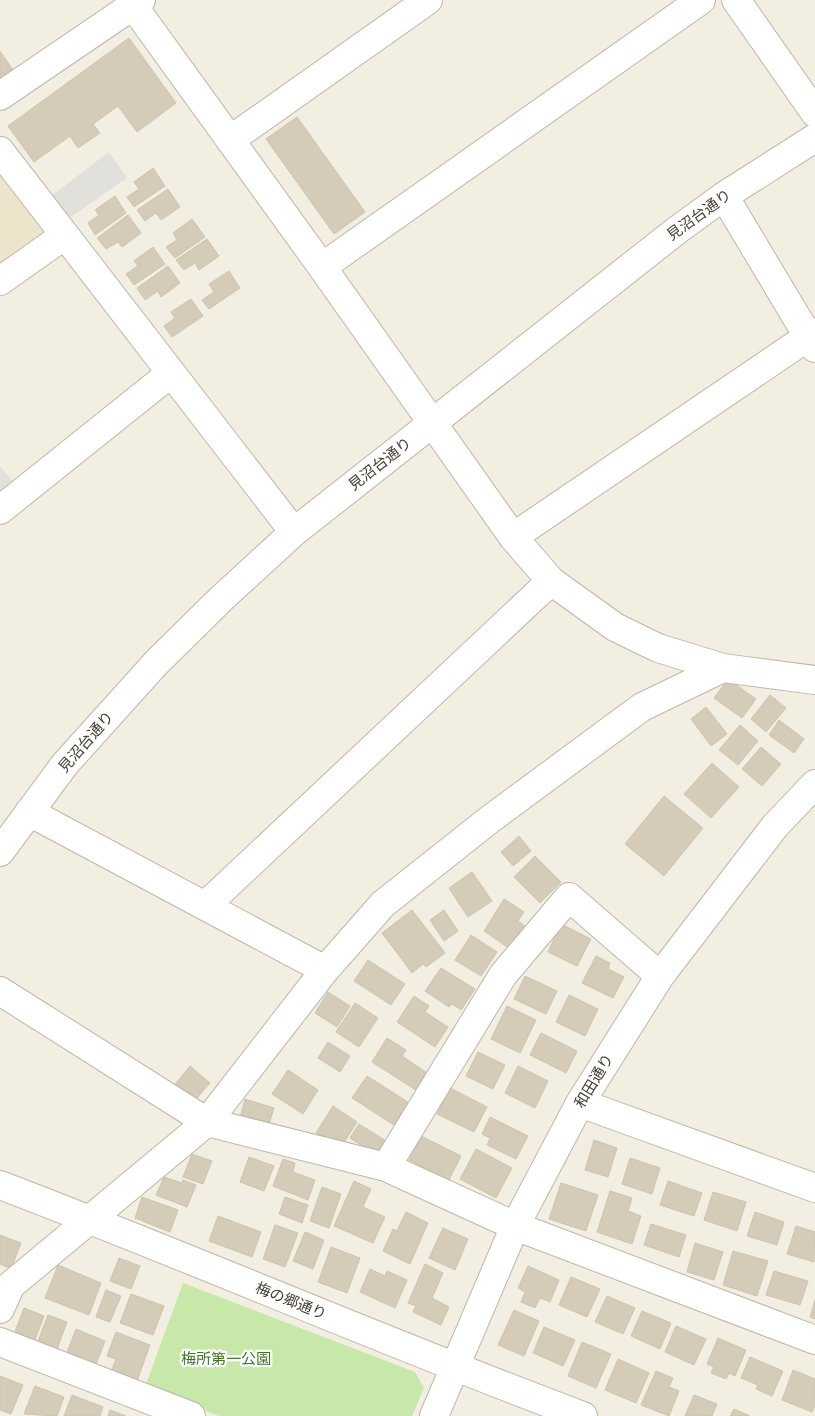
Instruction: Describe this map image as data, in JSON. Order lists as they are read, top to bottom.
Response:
{
  "streets": {
    "street": ["見沼台通り", "和田通り", "梅の郷通り"]
  },
  "crossings": [
    ["和田通り", "梅の郷通り"]
  ],
  "parks": ["梅所第一公園"]
}
